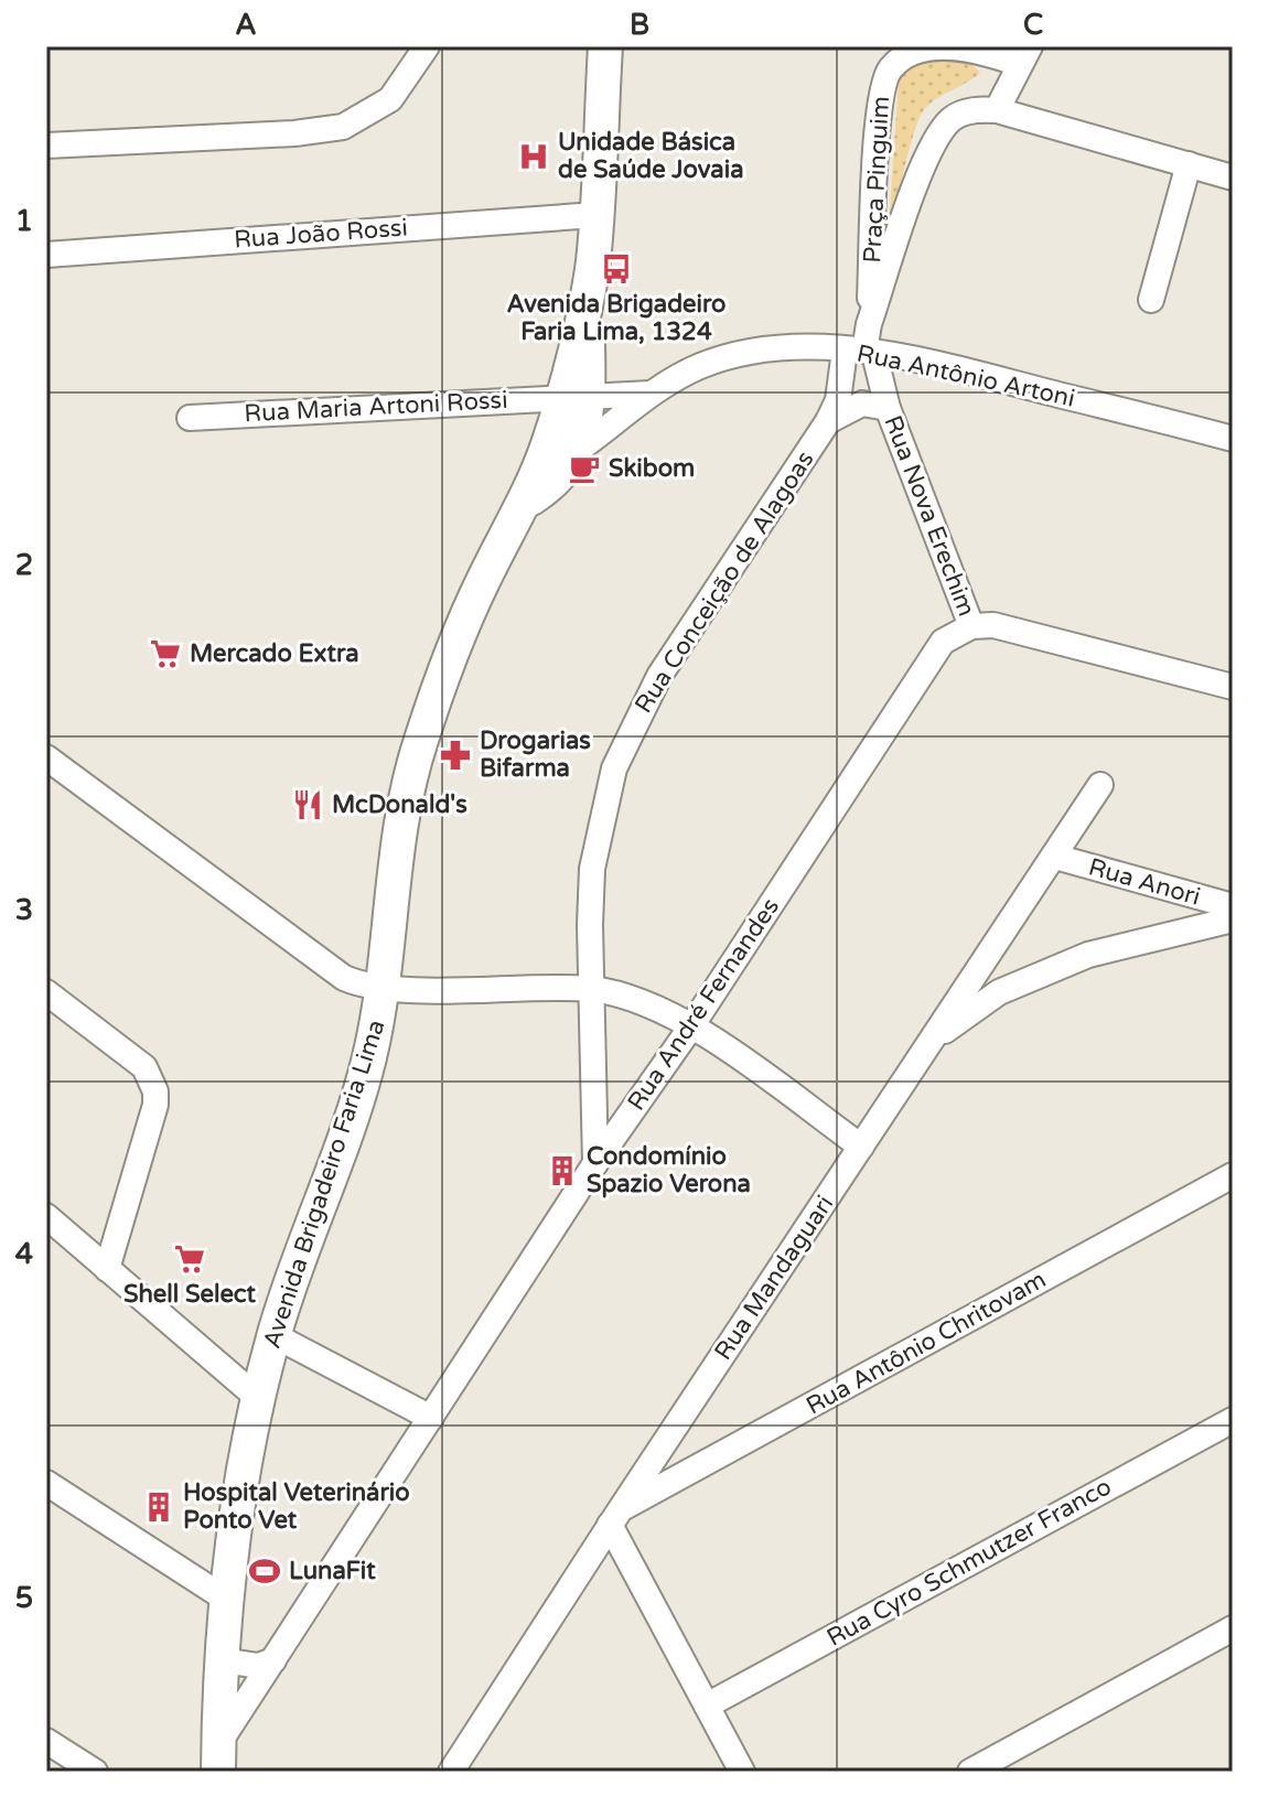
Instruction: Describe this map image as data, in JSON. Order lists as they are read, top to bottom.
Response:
{
  "streets": {
    "main road": ["Avenida Brigadeiro Faria Lima"],
    "street": [
      "Praça Pinguim",
      "Rua João Rossi",
      "Rua Antônio Artoni",
      "Rua Maria Artoni Rossi",
      "Rua Nova Erechim",
      "Rua Conceição de Alagoas",
      "Rua Anori",
      "Rua André Fernandes",
      "Rua Mandaguari",
      "Rua Antônio Chritovam",
      "Rua Cyro Schmutzer Franco"
    ]
  },
  "crossings": [
    ["Praça Pinguim", "Rua Nova Erechim"],
    ["Rua João Rossi", "Avenida Brigadeiro Faria Lima"],
    ["Rua Antônio Artoni", "Rua Maria Artoni Rossi"],
    ["Rua Antônio Artoni", "Rua Nova Erechim"],
    ["Rua Antônio Artoni", "Rua Conceição de Alagoas"],
    ["Rua Antônio Artoni", "Avenida Brigadeiro Faria Lima"],
    ["Rua Maria Artoni Rossi", "Avenida Brigadeiro Faria Lima"],
    ["Rua Nova Erechim", "Rua Conceição de Alagoas"],
    ["Rua Nova Erechim", "Rua André Fernandes"],
    ["Rua Conceição de Alagoas", "Rua André Fernandes"],
    ["Rua Anori", "Rua Mandaguari"],
    ["Rua André Fernandes", "Avenida Brigadeiro Faria Lima"],
    ["Rua Mandaguari", "Rua Antônio Chritovam"]
  ],
  "places": {
    "hospital": ["Unidade Básica de Saúde Jovaia"],
    "bus stop": ["Avenida Brigadeiro Faria Lima, 1324"],
    "cafe": ["Skibom"],
    "supermarket": ["Mercado Extra", "Shell Select"],
    "pharmacy": ["Drogarias Bifarma"],
    "restaurant": ["McDonald's"],
    "building": ["Condomínio Spazio Verona", "Hospital Veterinário Ponto Vet"],
    "sports": ["LunaFit"]
  },
  "grid": {
    "columns": ["A", "B", "C"],
    "rows": [
      "1",
      "2",
      "3",
      "4",
      "5"
    ]
  }
}
